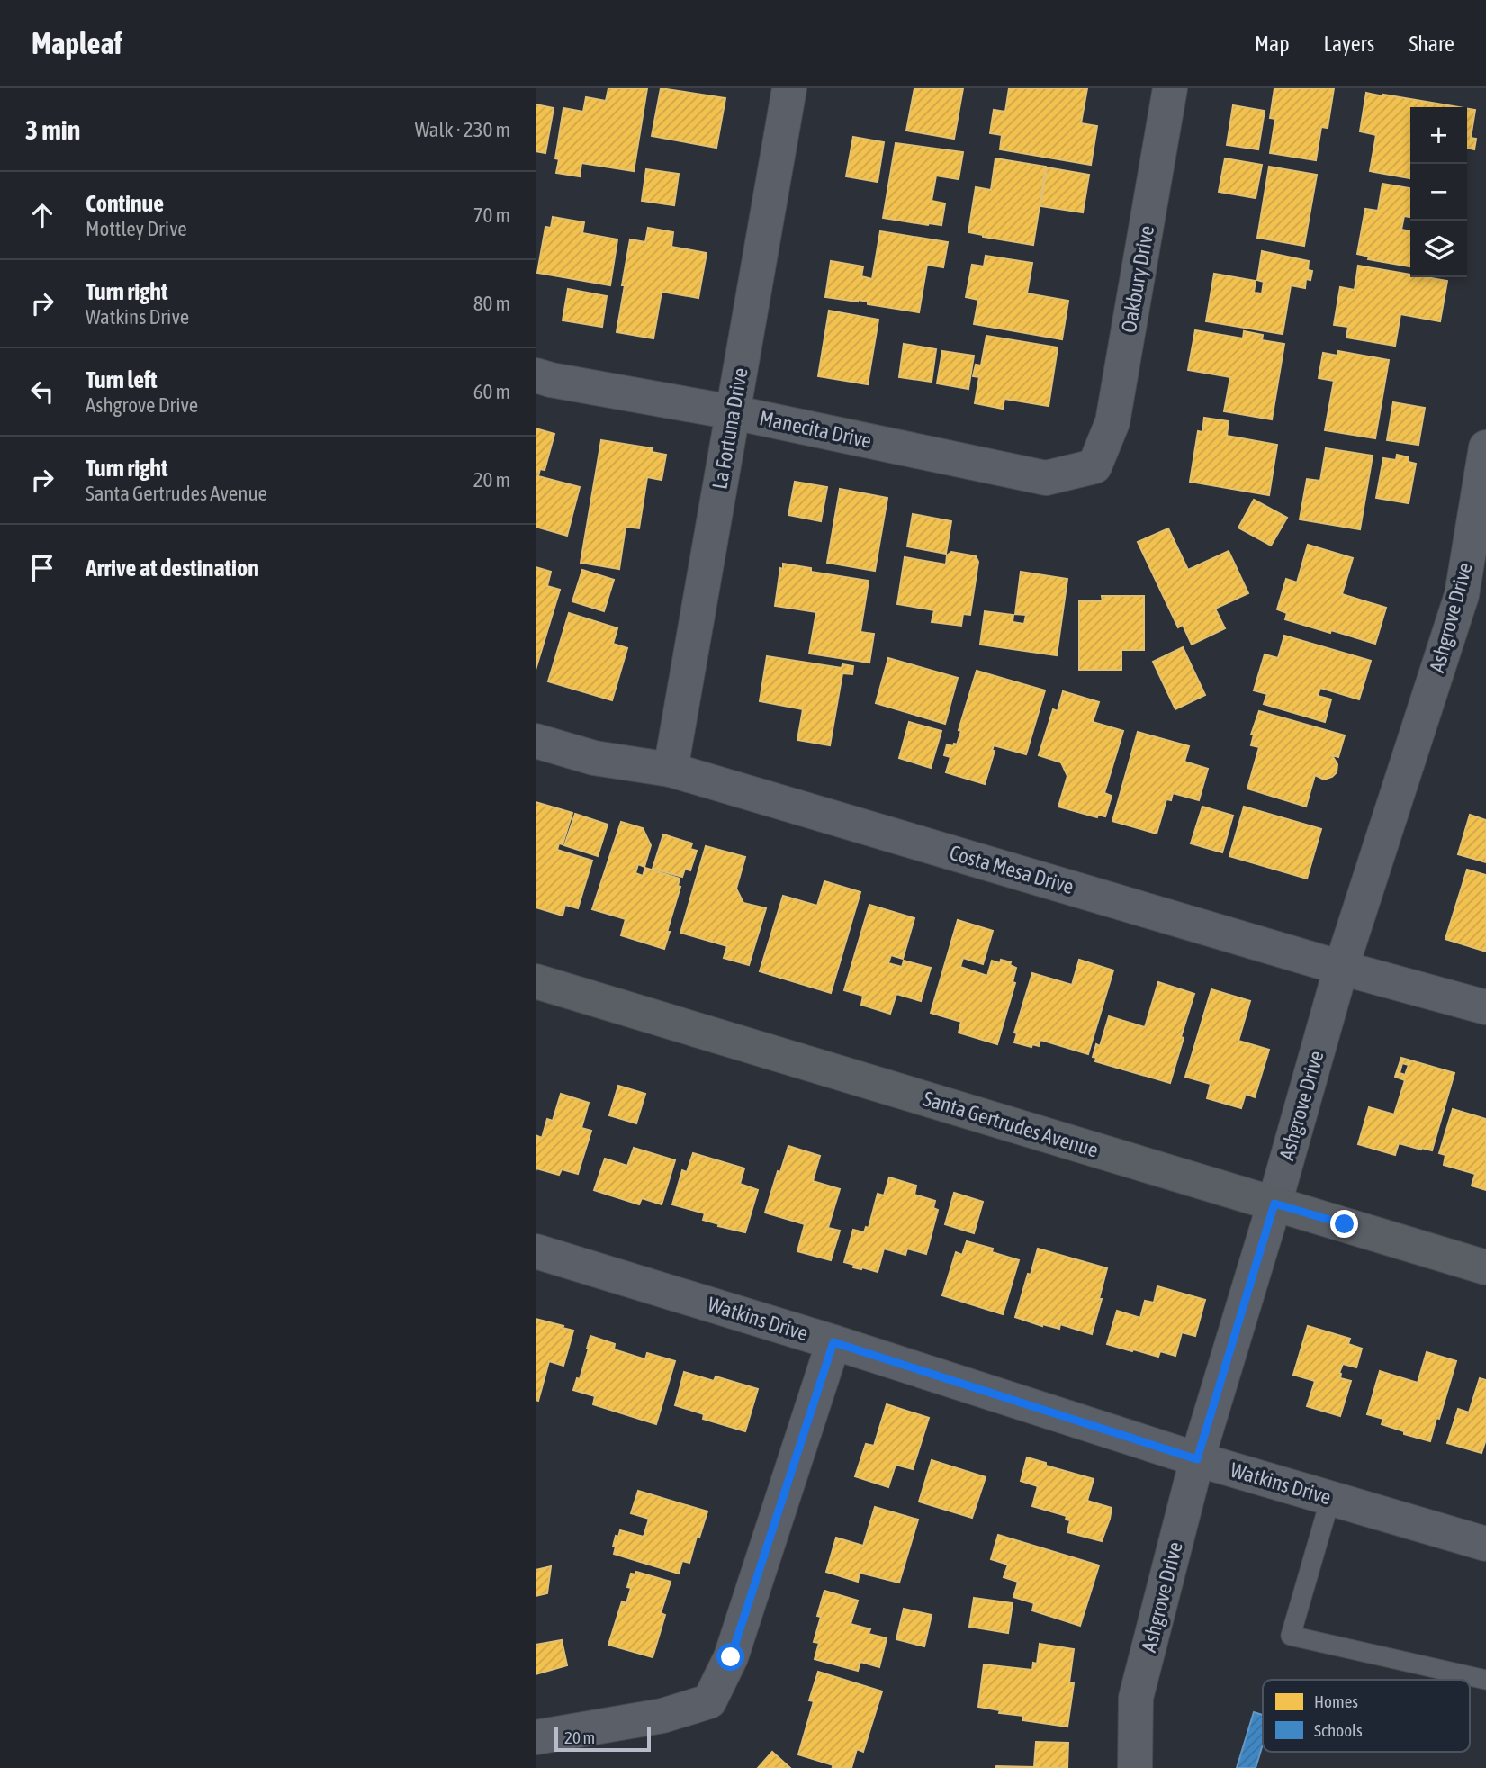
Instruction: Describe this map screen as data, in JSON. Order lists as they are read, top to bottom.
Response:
{
  "streets": {
    "main road": ["Santa Gertrudes Avenue"],
    "street": [
      "Oakbury Drive",
      "La Fortuna Drive",
      "Manecita Drive",
      "Ashgrove Drive",
      "Costa Mesa Drive",
      "Watkins Drive"
    ]
  },
  "crossings": [
    ["Oakbury Drive", "Manecita Drive"],
    ["La Fortuna Drive", "Manecita Drive"],
    ["La Fortuna Drive", "Costa Mesa Drive"],
    ["Ashgrove Drive", "Costa Mesa Drive"],
    ["Ashgrove Drive", "Santa Gertrudes Avenue"],
    ["Ashgrove Drive", "Watkins Drive"]
  ],
  "legend": ["Homes", "Schools"],
  "scale_bar": "20 m",
  "page": {
    "header": "Mapleaf",
    "nav": ["Map", "Layers", "Share"],
    "heading": ["3 min", "Walk · 230 m"],
    "map_buttons": ["+", "−"],
    "list": [
      ["Continue", "Mottley Drive", "70 m"],
      ["Turn right", "Watkins Drive", "80 m"],
      ["Turn left", "Ashgrove Drive", "60 m"],
      ["Turn right", "Santa Gertrudes Avenue", "20 m"],
      "Arrive at destination"
    ],
    "scale": "20 m"
  }
}
